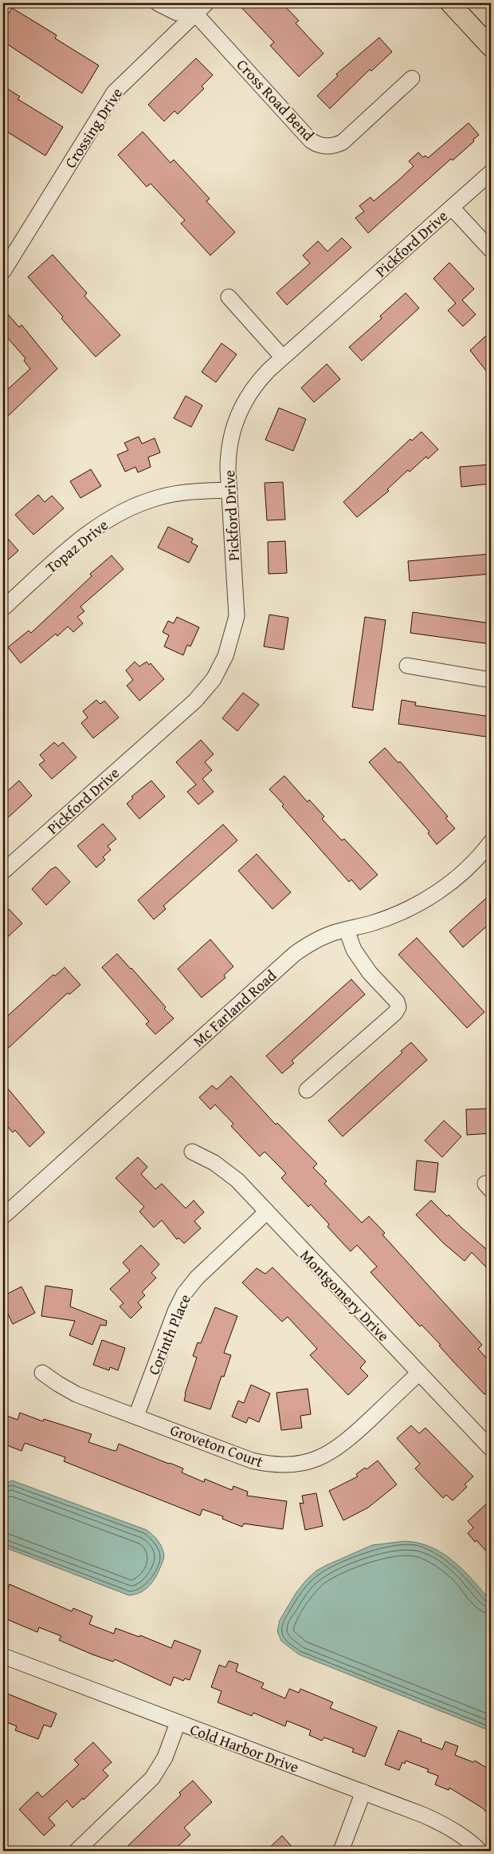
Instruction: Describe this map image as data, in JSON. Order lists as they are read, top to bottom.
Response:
{
  "streets": {
    "street": [
      "Cross Road Bend",
      "Crossing Drive",
      "Pickford Drive",
      "Topaz Drive",
      "Mc Farland Road",
      "Montgomery Drive",
      "Corinth Place",
      "Groveton Court",
      "Cold Harbor Drive"
    ]
  },
  "crossings": [
    ["Cross Road Bend", "Crossing Drive"],
    ["Pickford Drive", "Topaz Drive"],
    ["Montgomery Drive", "Corinth Place"],
    ["Montgomery Drive", "Groveton Court"],
    ["Corinth Place", "Groveton Court"]
  ]
}
